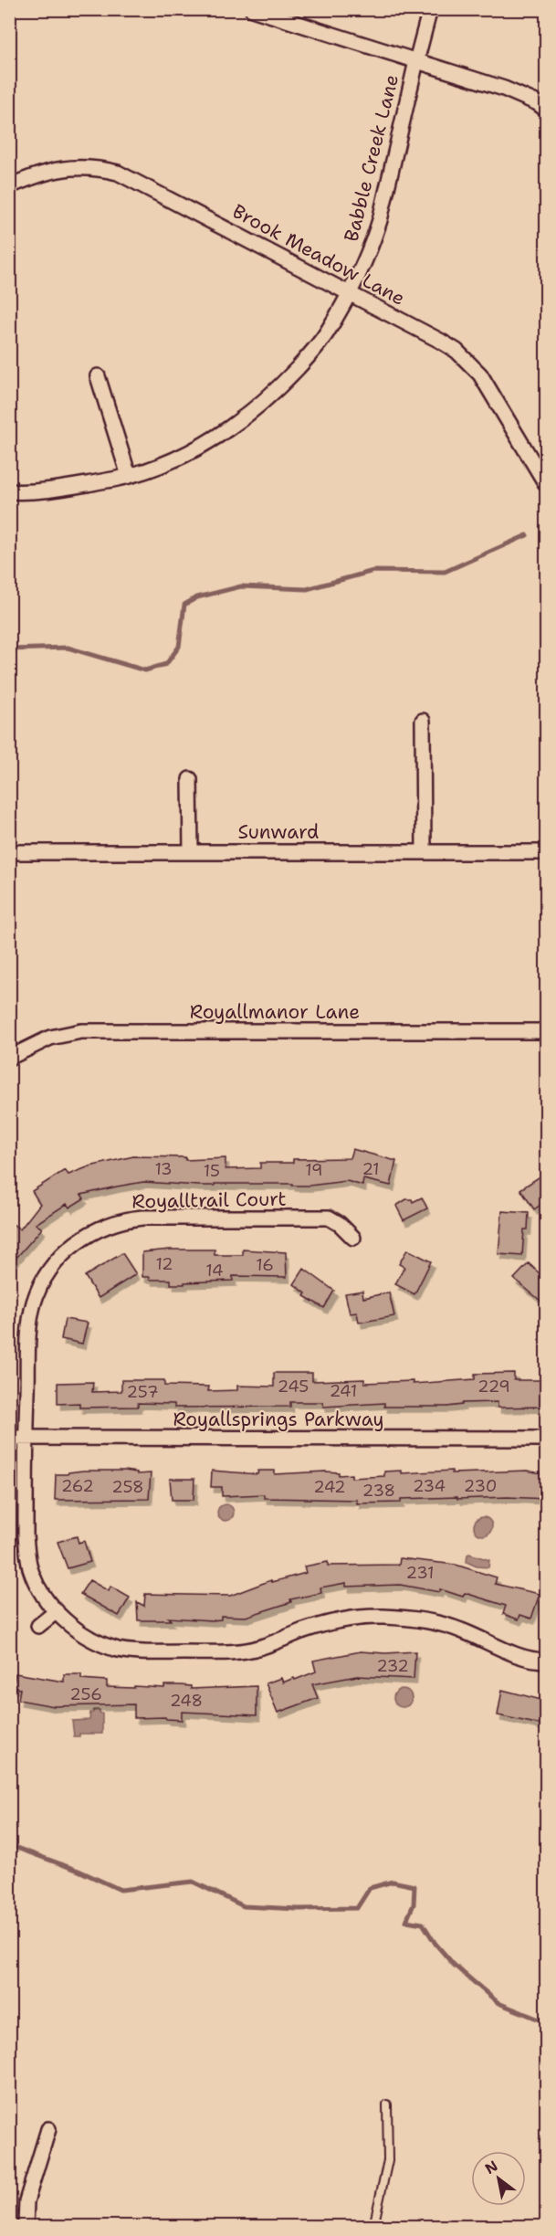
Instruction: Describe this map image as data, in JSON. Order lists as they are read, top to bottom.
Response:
{
  "streets": {
    "street": [
      "Babble Creek Lane",
      "Brook Meadow Lane",
      "Sunward",
      "Royallmanor Lane",
      "Royalltrail Court",
      "Royallsprings Parkway"
    ]
  },
  "crossings": [
    ["Babble Creek Lane", "Brook Meadow Lane"],
    ["Royalltrail Court", "Royallsprings Parkway"]
  ],
  "house_numbers": [
    "13",
    "21",
    "19",
    "15",
    "12",
    "16",
    "14",
    "245",
    "229",
    "241",
    "257",
    "262",
    "234",
    "230",
    "258",
    "242",
    "238",
    "231",
    "232",
    "256",
    "248"
  ],
  "north": "top left"
}
